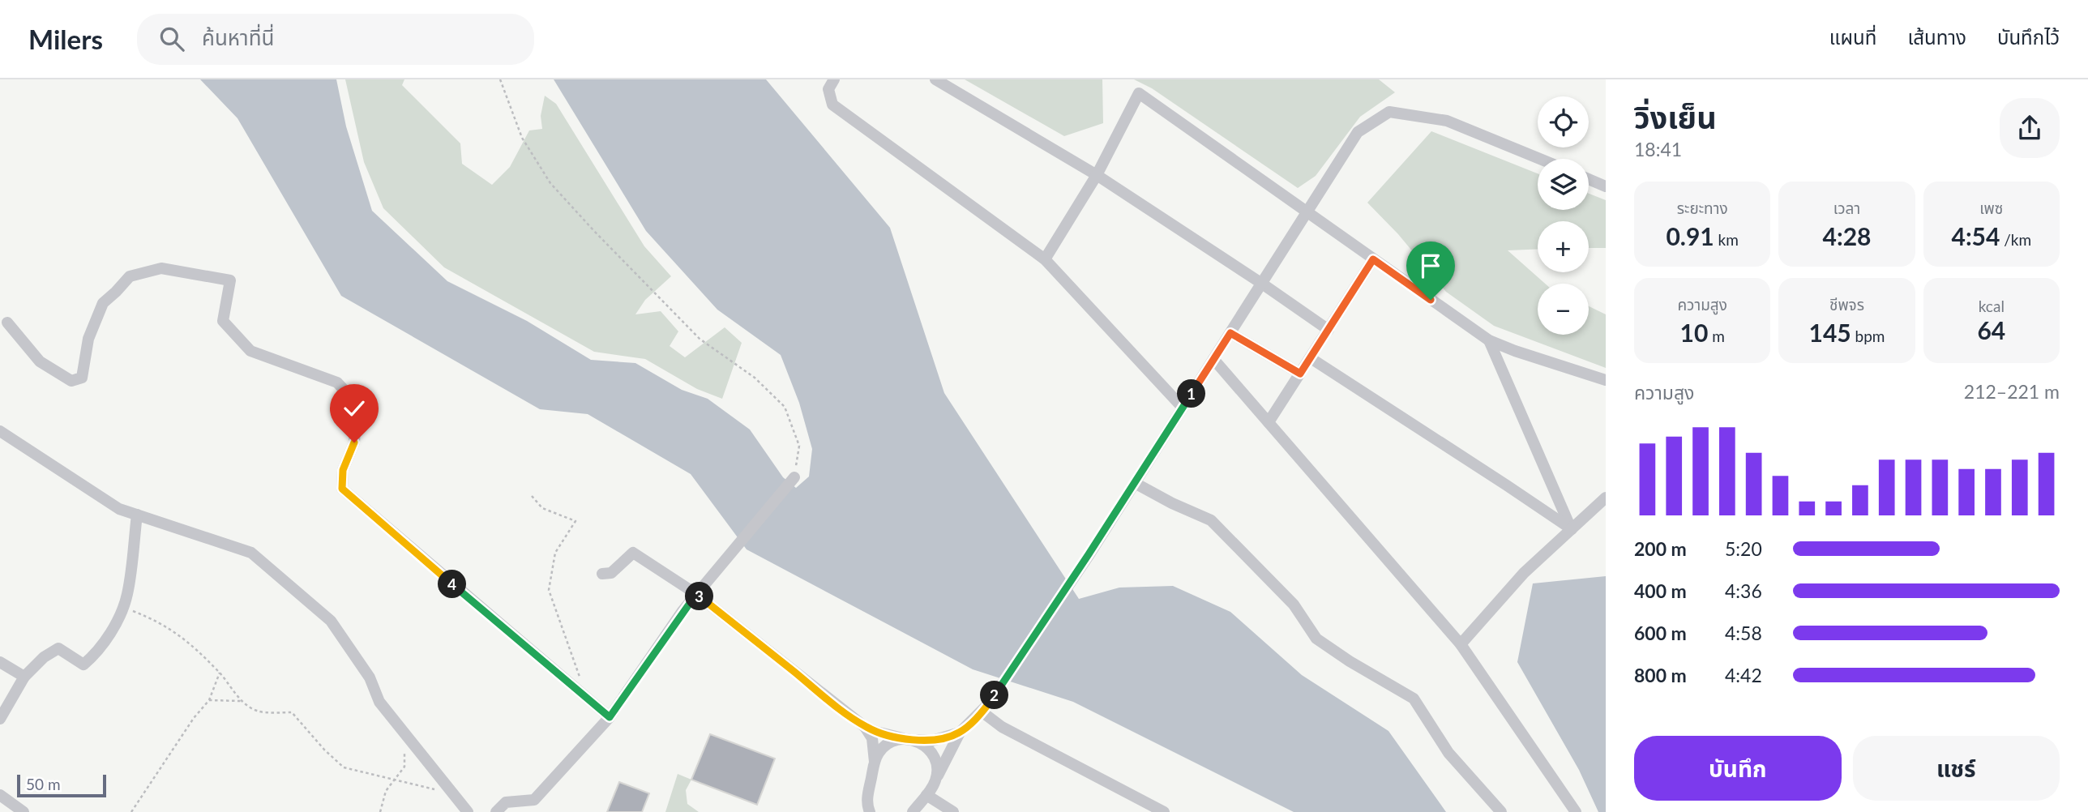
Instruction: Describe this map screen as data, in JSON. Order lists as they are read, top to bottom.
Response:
{
  "scale_bar": "50 m",
  "page": {
    "header": "Milers",
    "search": "ค้นหาที่นี่",
    "nav": ["แผนที่", "เส้นทาง", "บันทึกไว้"],
    "heading": ["วิ่งเย็น", "18:41"],
    "map_buttons": ["+", "−"],
    "stats": [
      ["ระยะทาง", "0.91 km"],
      ["เวลา", "4:28"],
      ["เพซ", "4:54 /km"],
      ["ความสูง", "10 m"],
      ["ชีพจร", "145 bpm"],
      ["kcal", "64"]
    ],
    "chart": ["ความสูง", "212–221 m"],
    "pins": [
      "1",
      "4",
      "3",
      "2"
    ],
    "list": [
      {
        "name": "200 m",
        "note": "5:20"
      },
      {
        "name": "400 m",
        "note": "4:36"
      },
      {
        "name": "600 m",
        "note": "4:58"
      },
      {
        "name": "800 m",
        "note": "4:42"
      }
    ],
    "buttons": ["บันทึก", "แชร์"],
    "scale": "50 m"
  }
}
